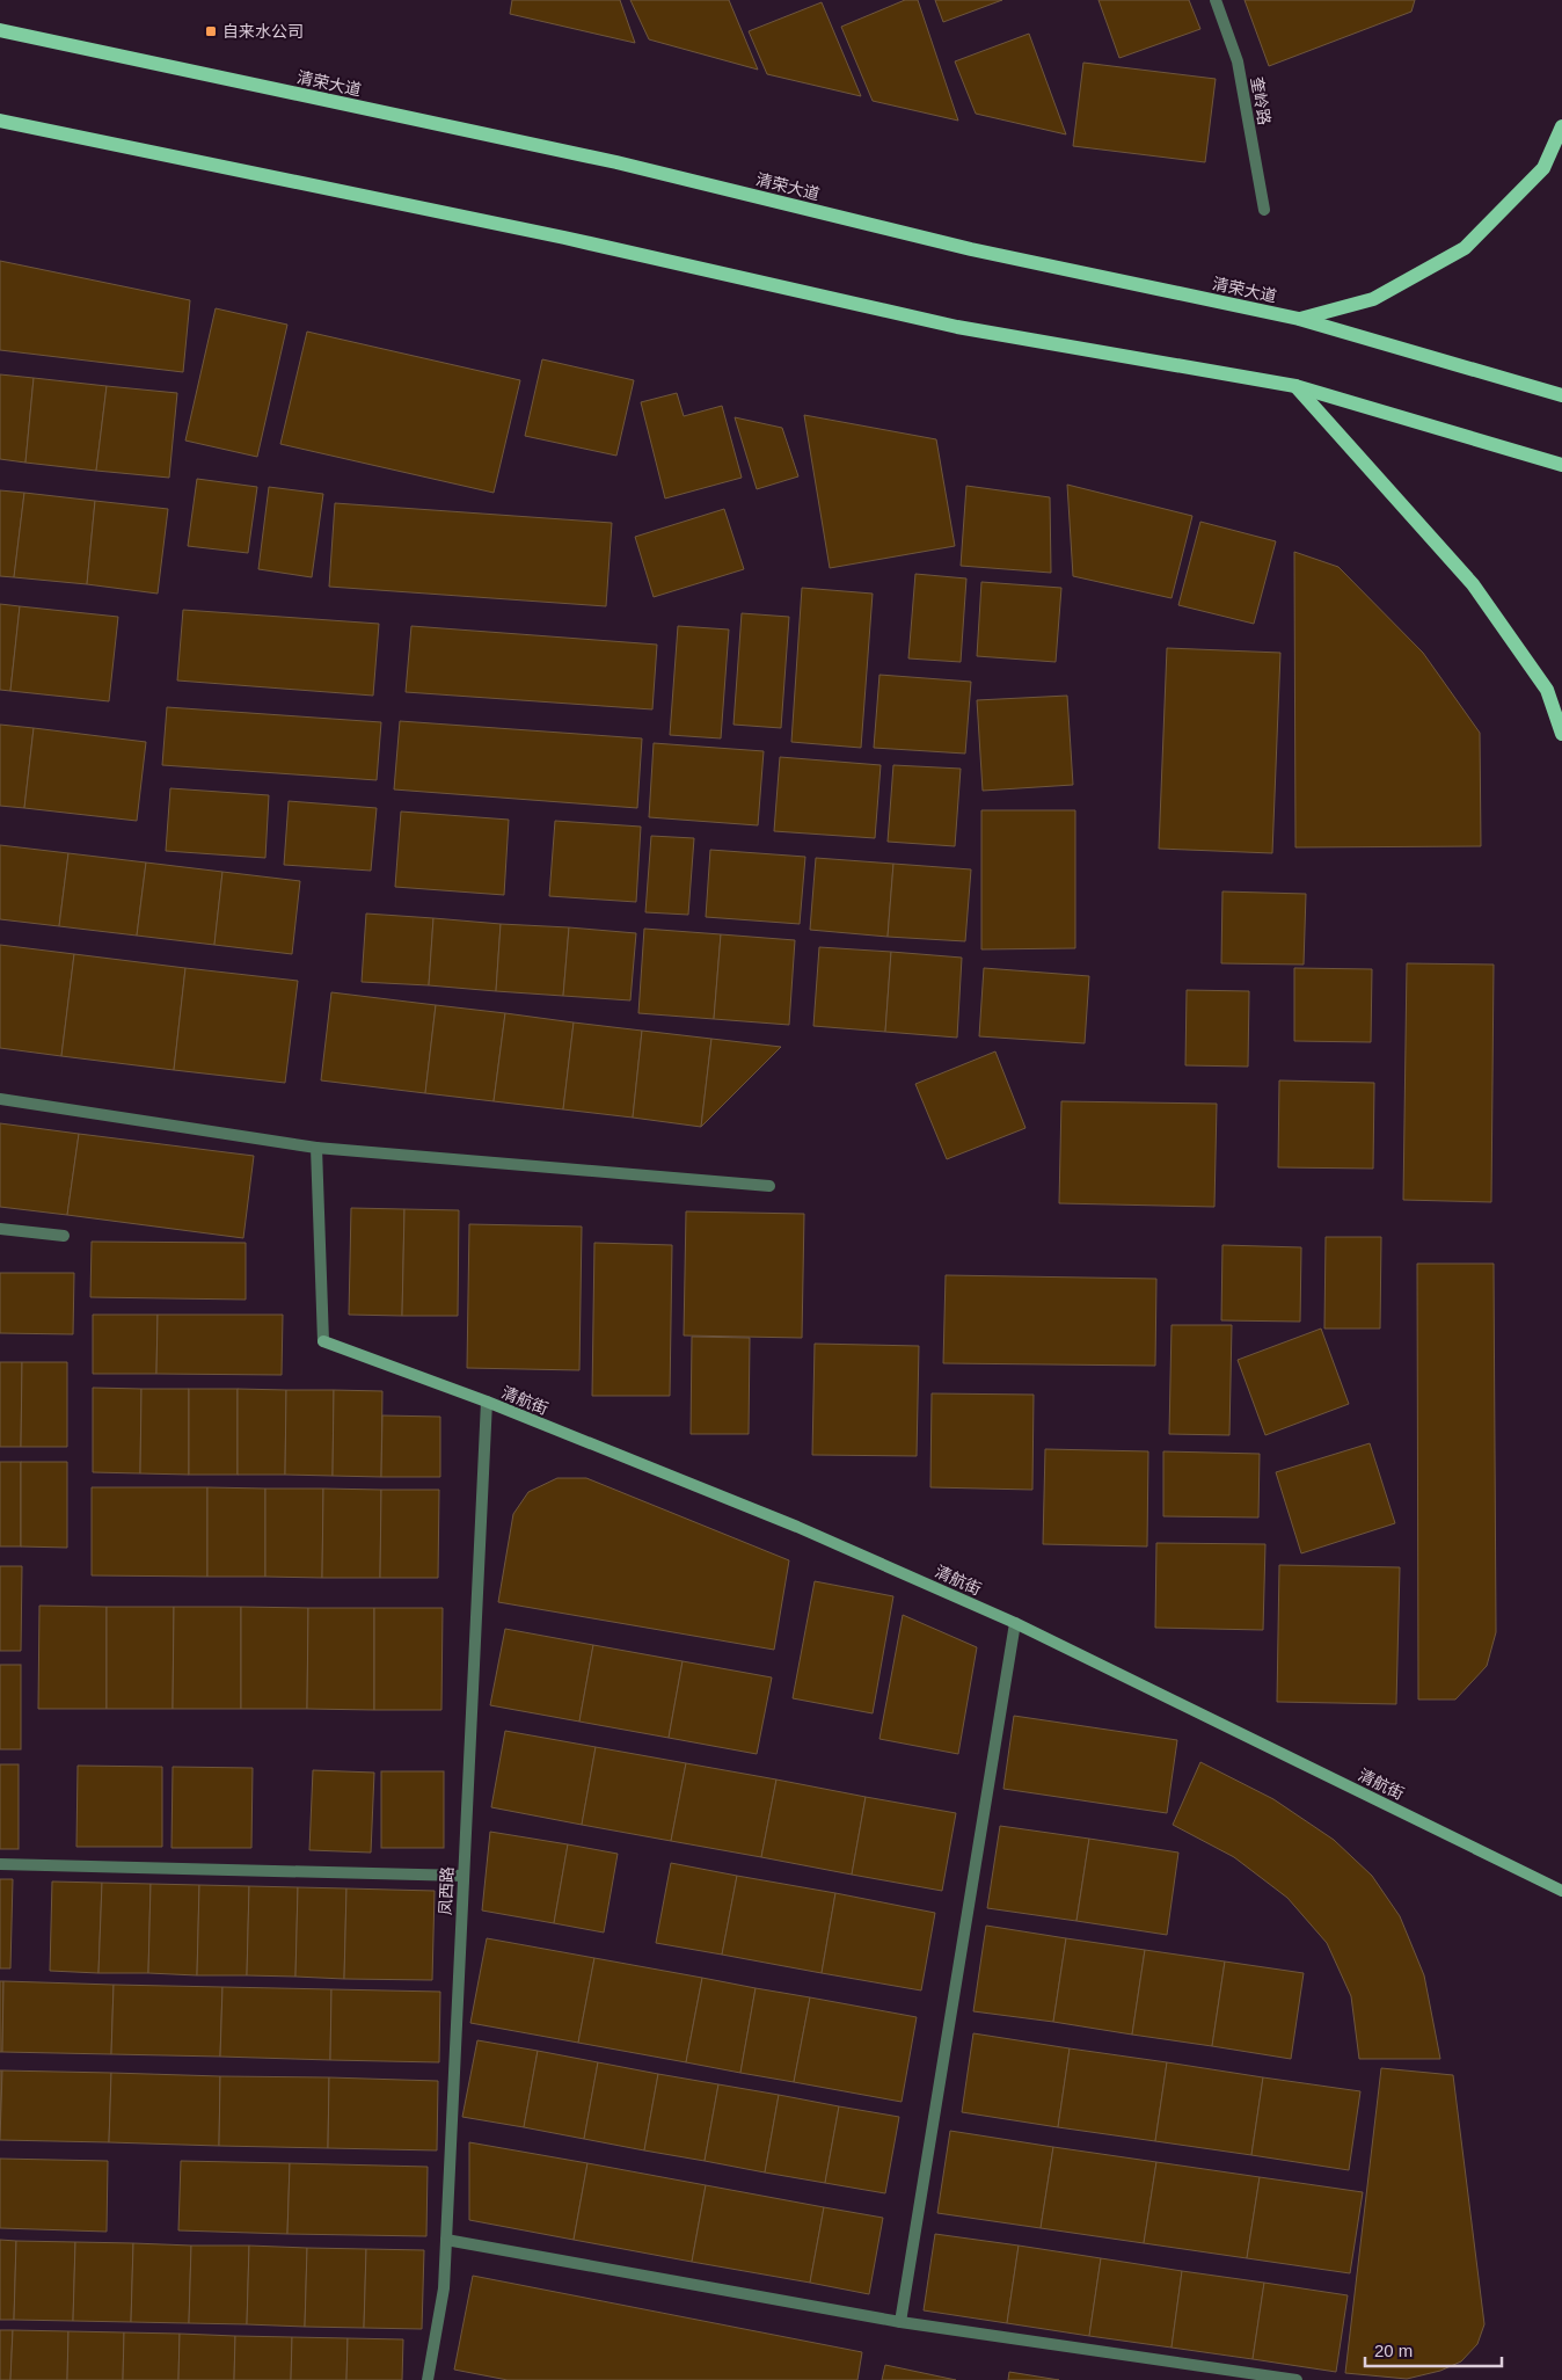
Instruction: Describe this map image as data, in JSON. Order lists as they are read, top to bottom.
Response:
{
  "streets": {
    "main road": ["清荣大道"],
    "street": ["奎岭路", "清航街", "凤西路"]
  },
  "crossings": [
    ["清航街", "凤西路"]
  ],
  "places": {
    "transit": ["自来水公司"]
  },
  "scale_bar": "20 m"
}
